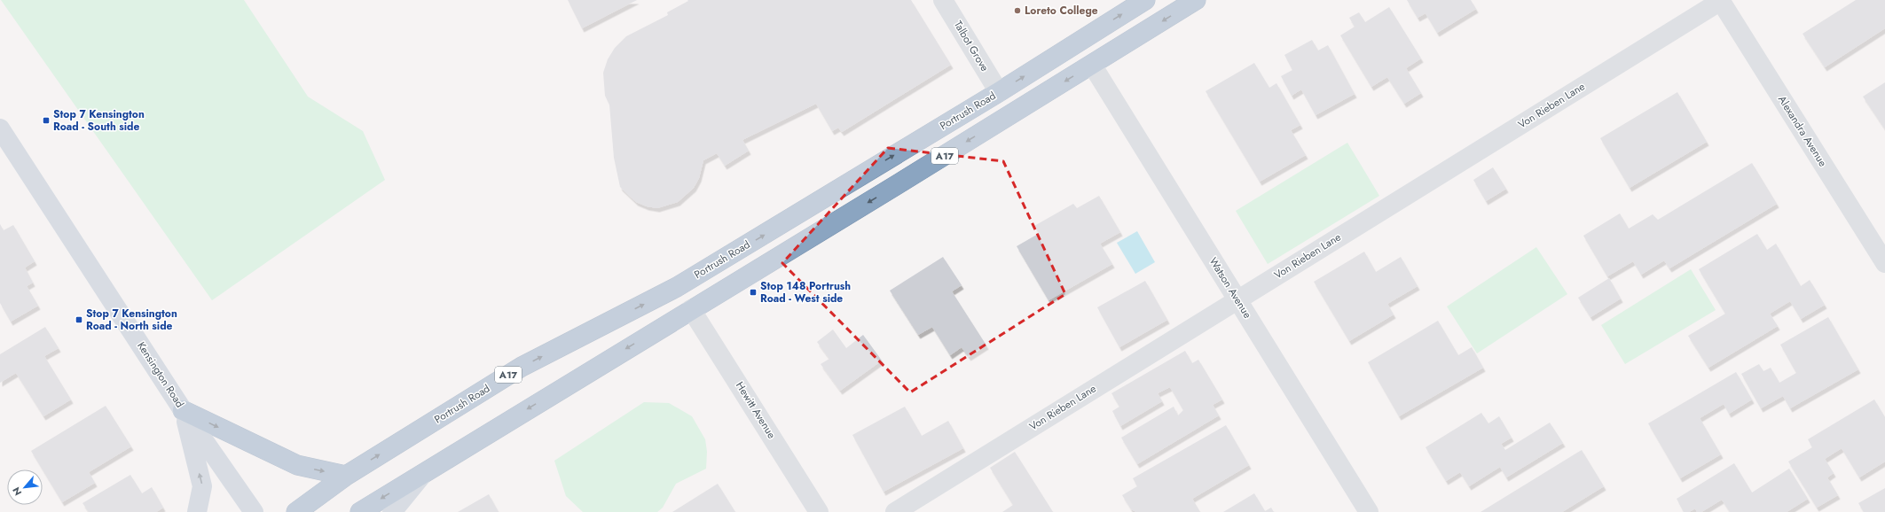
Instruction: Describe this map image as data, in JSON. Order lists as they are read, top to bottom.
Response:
{
  "streets": {
    "highway": ["Portrush Road", "A17"],
    "main road": ["Kensington Road"],
    "street": [
      "Talbot Grove",
      "Von Rieben Lane",
      "Alexandra Avenue",
      "Watson Avenue",
      "Hewitt Avenue"
    ]
  },
  "crossings": [
    ["Talbot Grove", "Portrush Road"],
    ["Von Rieben Lane", "Alexandra Avenue"],
    ["Von Rieben Lane", "Watson Avenue"],
    ["A17", "Watson Avenue"],
    ["A17", "Hewitt Avenue"]
  ],
  "places": {
    "other": ["Loreto College"],
    "transit": ["Stop 7 Kensington Road - South side", "Stop 148 Portrush Road - West side", "Stop 7 Kensington Road - North side"]
  },
  "north": "bottom left"
}
